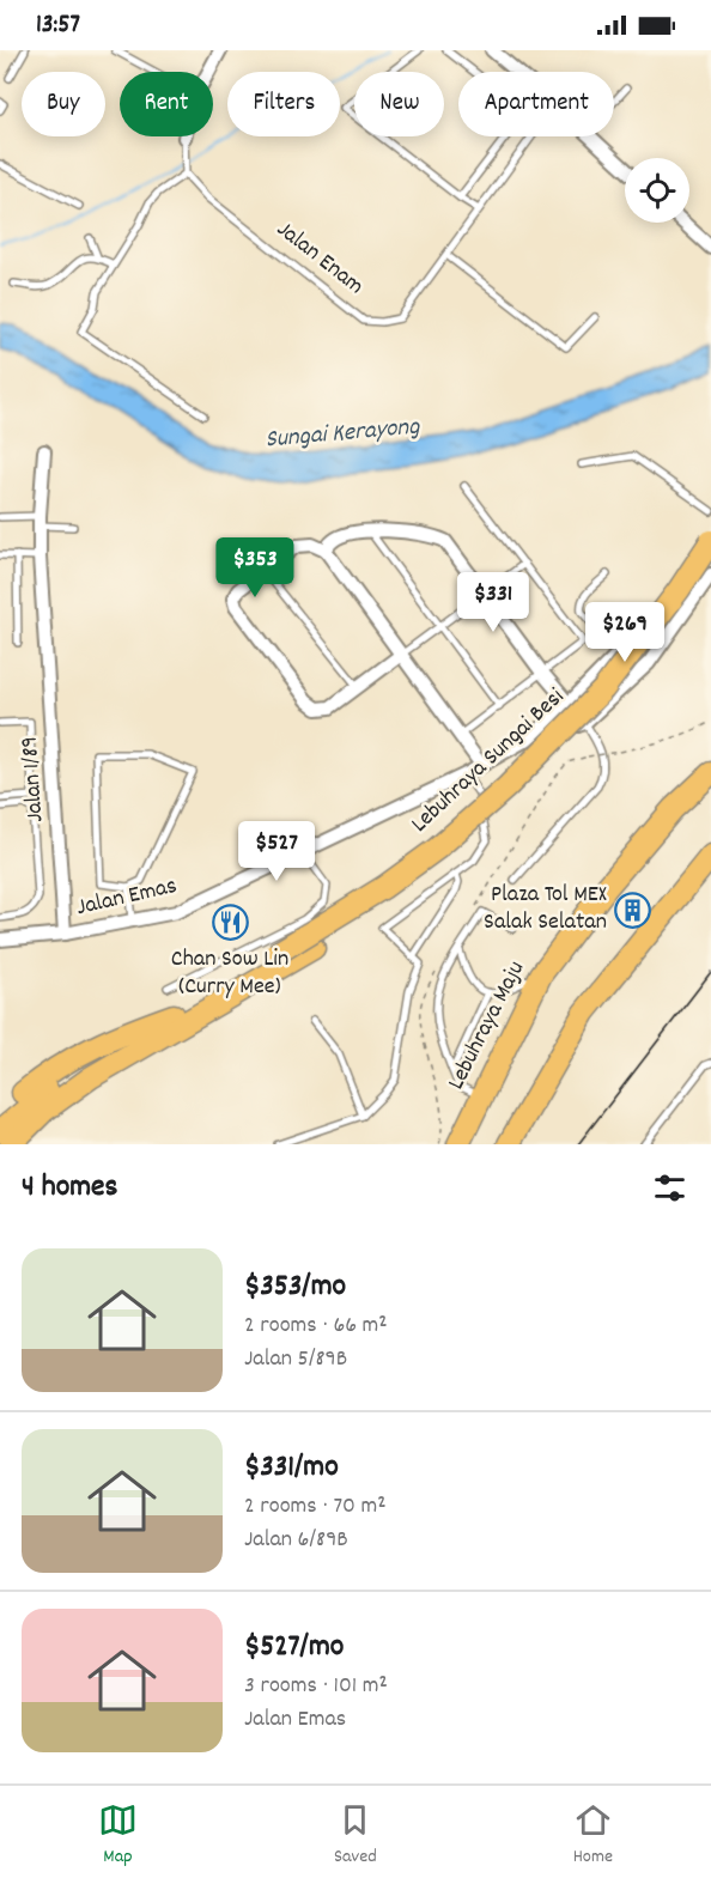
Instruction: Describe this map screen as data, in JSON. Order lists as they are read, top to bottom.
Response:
{
  "streets": {
    "highway": ["Lebuhraya Sungai Besi", "Lebuhraya Maju"],
    "street": ["Jalan 1/89", "Jalan Emas"],
    "lane": ["Jalan Enam"]
  },
  "crossings": [
    ["Jalan 1/89", "Jalan Emas"]
  ],
  "water": ["Sungai Kerayong"],
  "places": {
    "building": ["Plaza Tol MEX Salak Selatan"],
    "restaurant": ["Chan Sow Lin (Curry Mee)"]
  },
  "page": {
    "status": "13:57",
    "chip": [
      "Buy",
      "Rent",
      "Filters",
      "New",
      "Apartment"
    ],
    "price": [
      "$353",
      "$331",
      "$269",
      "$527"
    ],
    "heading": "4 homes",
    "list": [
      {
        "name": "$353/mo",
        "note": "2 rooms · 66 m² · Jalan 5/89B"
      },
      {
        "name": "$331/mo",
        "note": "2 rooms · 70 m² · Jalan 6/89B"
      },
      {
        "name": "$527/mo",
        "note": "3 rooms · 101 m² · Jalan Emas"
      }
    ],
    "tabs": ["Map", "Saved", "Home"]
  }
}
